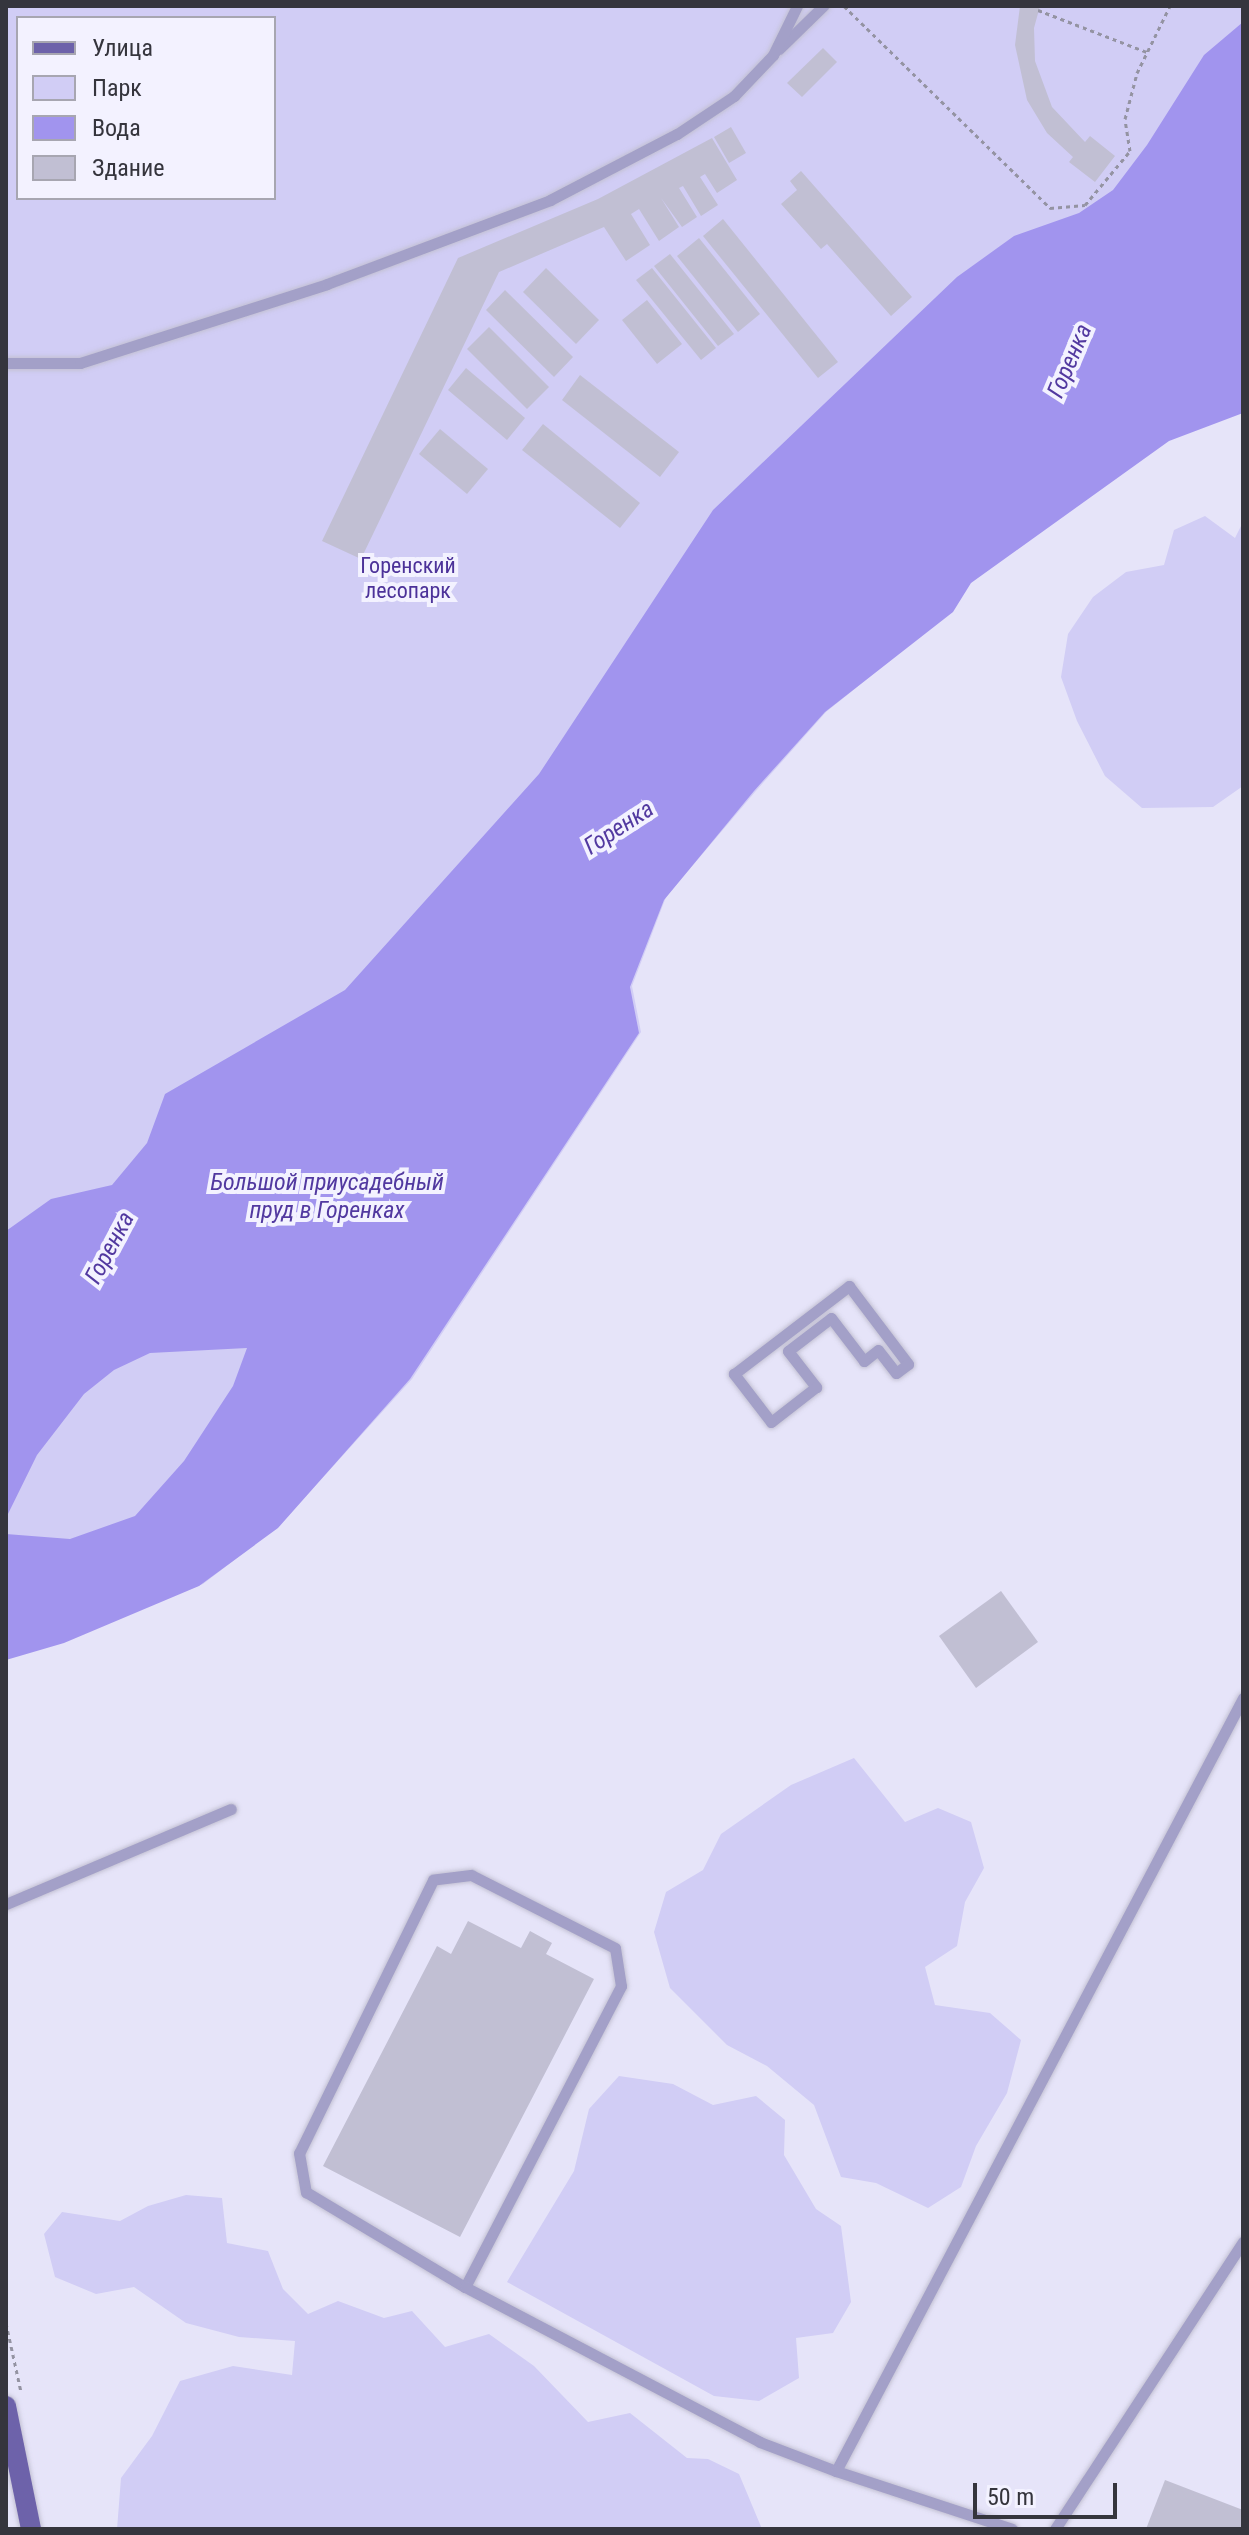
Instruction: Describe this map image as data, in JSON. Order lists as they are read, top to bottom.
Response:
{
  "water": ["Горенка", "Большой приусадебный пруд в Горенках"],
  "parks": ["Горенский лесопарк"],
  "legend": [
    "Улица",
    "Парк",
    "Вода",
    "Здание"
  ],
  "scale_bar": "50 m"
}
